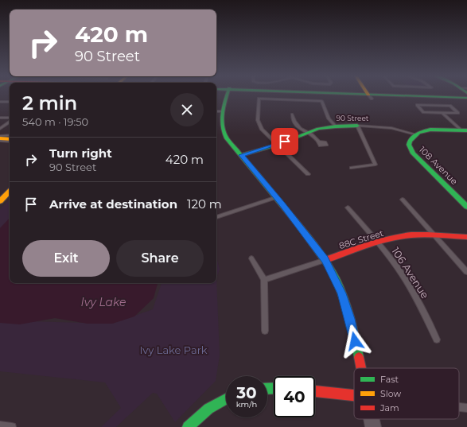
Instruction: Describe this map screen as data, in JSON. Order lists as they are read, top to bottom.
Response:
{
  "streets": {
    "street": [
      "90 Street",
      "108 Avenue",
      "88C Street",
      "106 Avenue"
    ]
  },
  "crossings": [
    ["90 Street", "108 Avenue"],
    ["88C Street", "106 Avenue"]
  ],
  "water": ["Ivy Lake"],
  "parks": ["Ivy Lake Park"],
  "legend": ["Fast", "Slow", "Jam"],
  "page": {
    "turn": ["420 m", "90 Street"],
    "heading": ["2 min", "540 m · 19:50"],
    "list": [
      {
        "name": "Turn right",
        "note": "90 Street",
        "value": "420 m"
      },
      {
        "name": "Arrive at destination",
        "value": "120 m"
      }
    ],
    "buttons": ["Exit", "Share"],
    "speed": "30 km/h",
    "limit": "40"
  }
}
